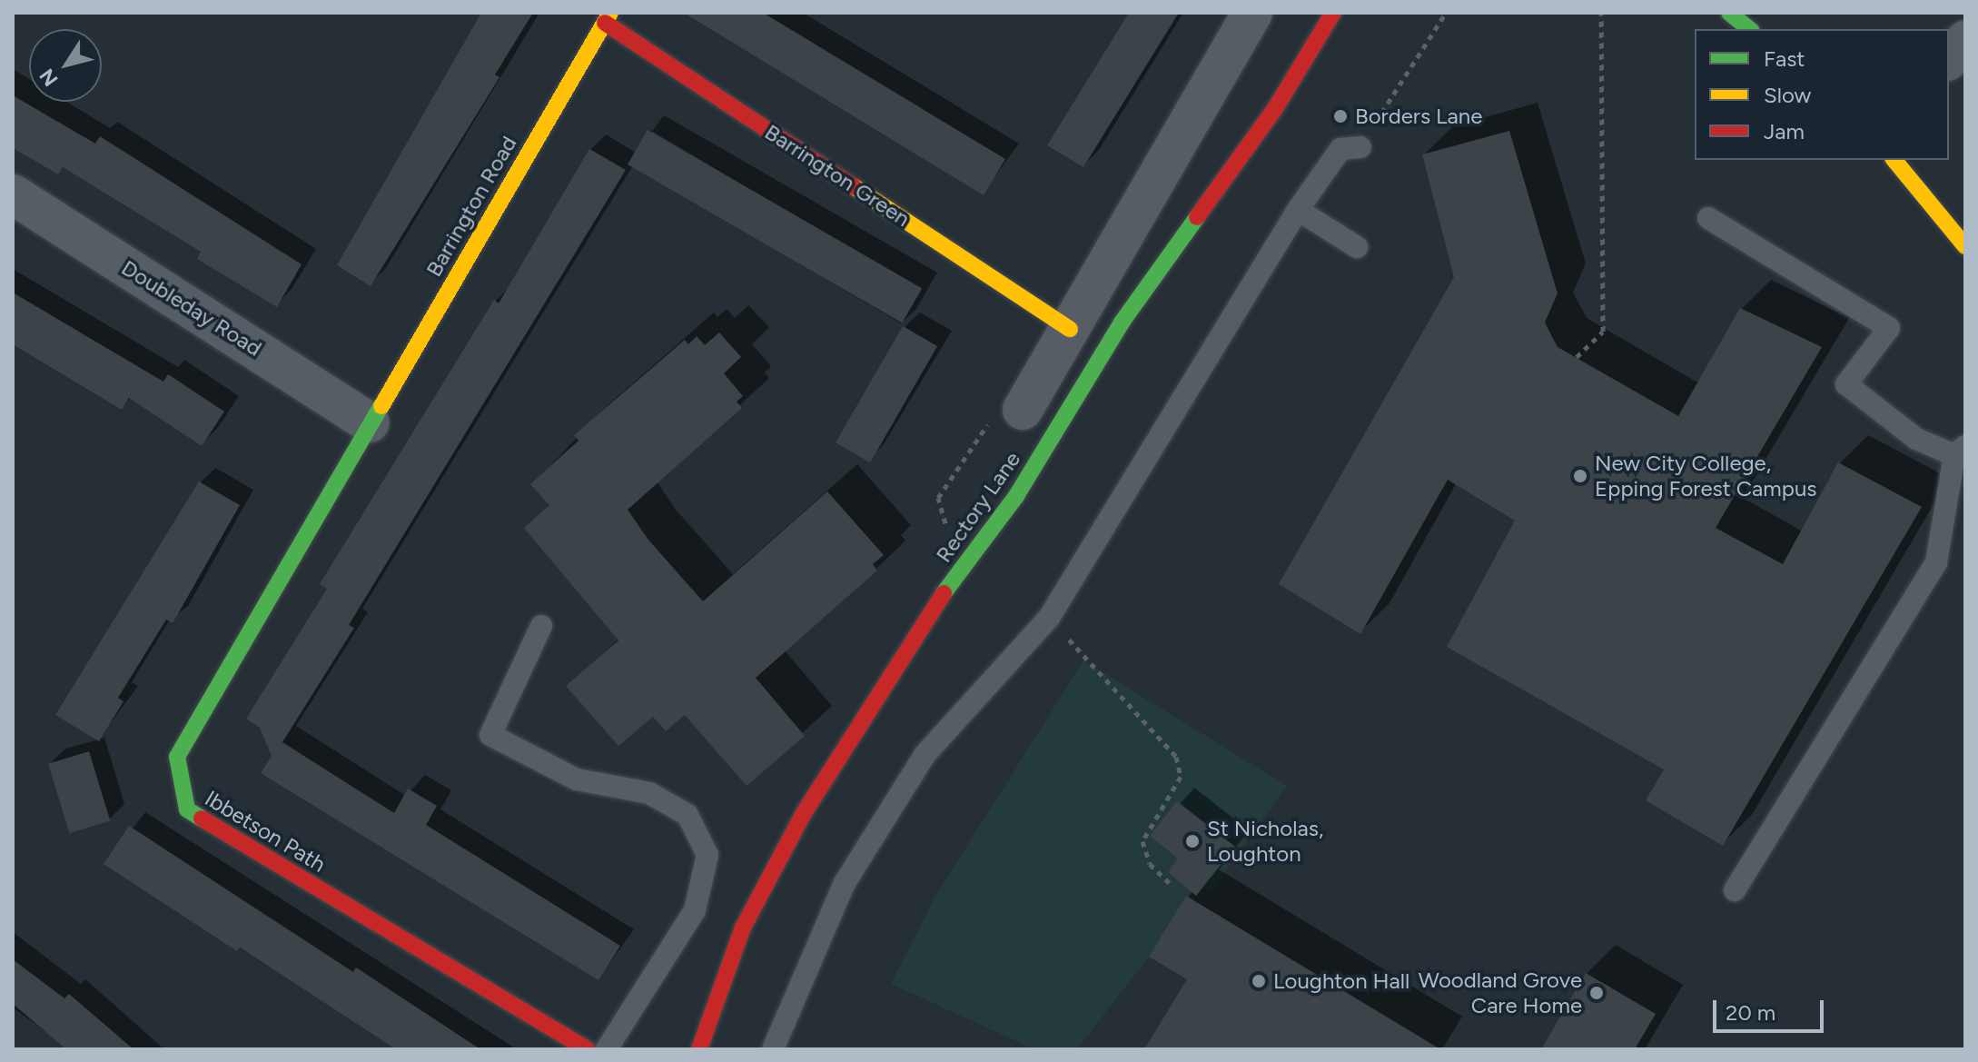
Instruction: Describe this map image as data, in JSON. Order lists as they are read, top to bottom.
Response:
{
  "streets": {
    "street": [
      "Barrington Green",
      "Barrington Road",
      "Doubleday Road",
      "Rectory Lane",
      "Ibbetson Path"
    ]
  },
  "crossings": [
    ["Barrington Green", "Barrington Road"],
    ["Barrington Road", "Doubleday Road"],
    ["Barrington Road", "Ibbetson Path"],
    ["Doubleday Road", "Ibbetson Path"]
  ],
  "places": [
    "Borders Lane",
    "New City College, Epping Forest Campus",
    "St Nicholas, Loughton",
    "Loughton Hall",
    "Woodland Grove Care Home"
  ],
  "legend": ["Fast", "Slow", "Jam"],
  "scale_bar": "20 m",
  "north": "bottom left"
}
